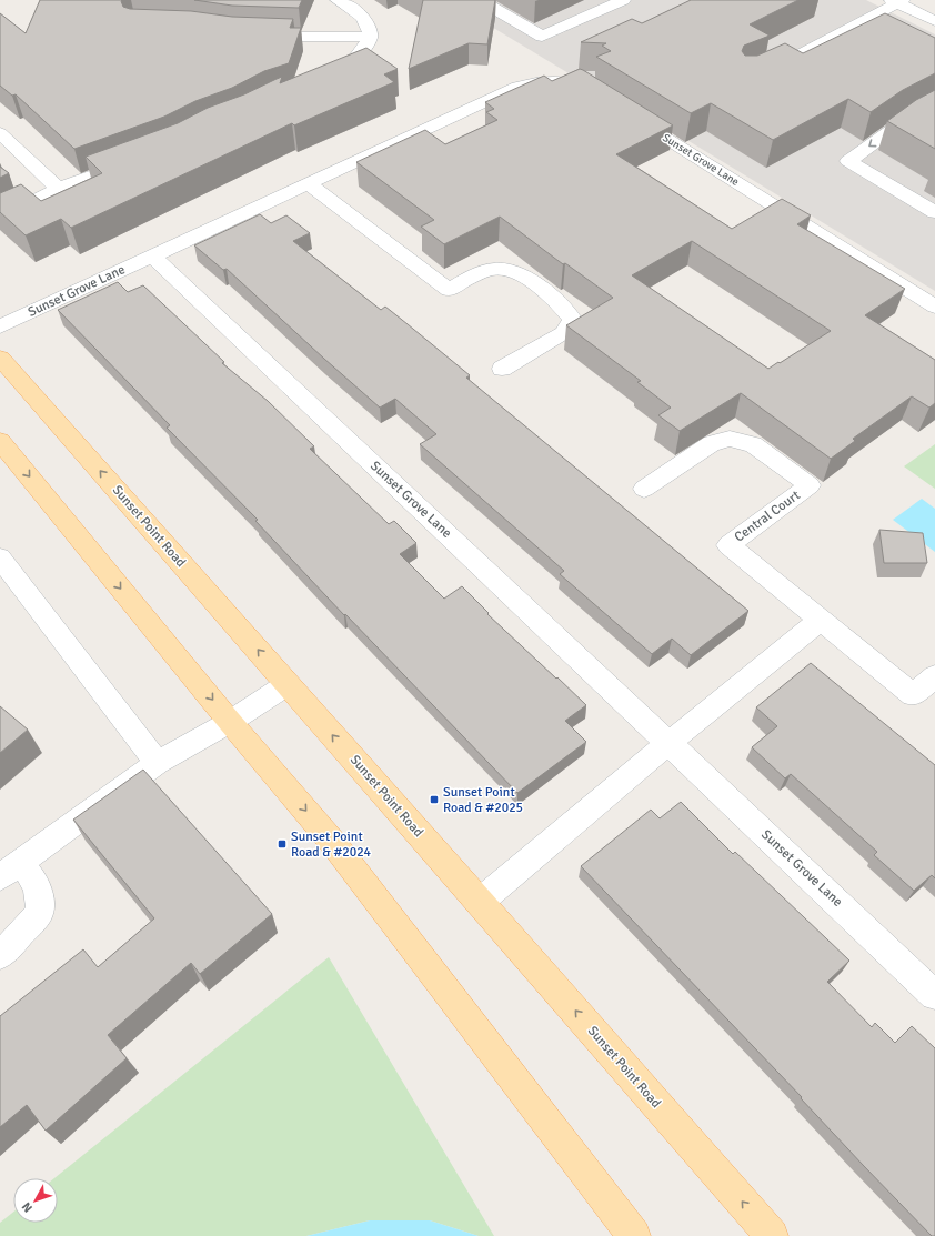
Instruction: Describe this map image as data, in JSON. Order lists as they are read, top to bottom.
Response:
{
  "streets": {
    "main road": ["Sunset Point Road"],
    "street": ["Sunset Grove Lane", "Central Court"]
  },
  "places": {
    "transit": ["Sunset Point Road & #2025", "Sunset Point Road & #2024"]
  },
  "north": "bottom left"
}
